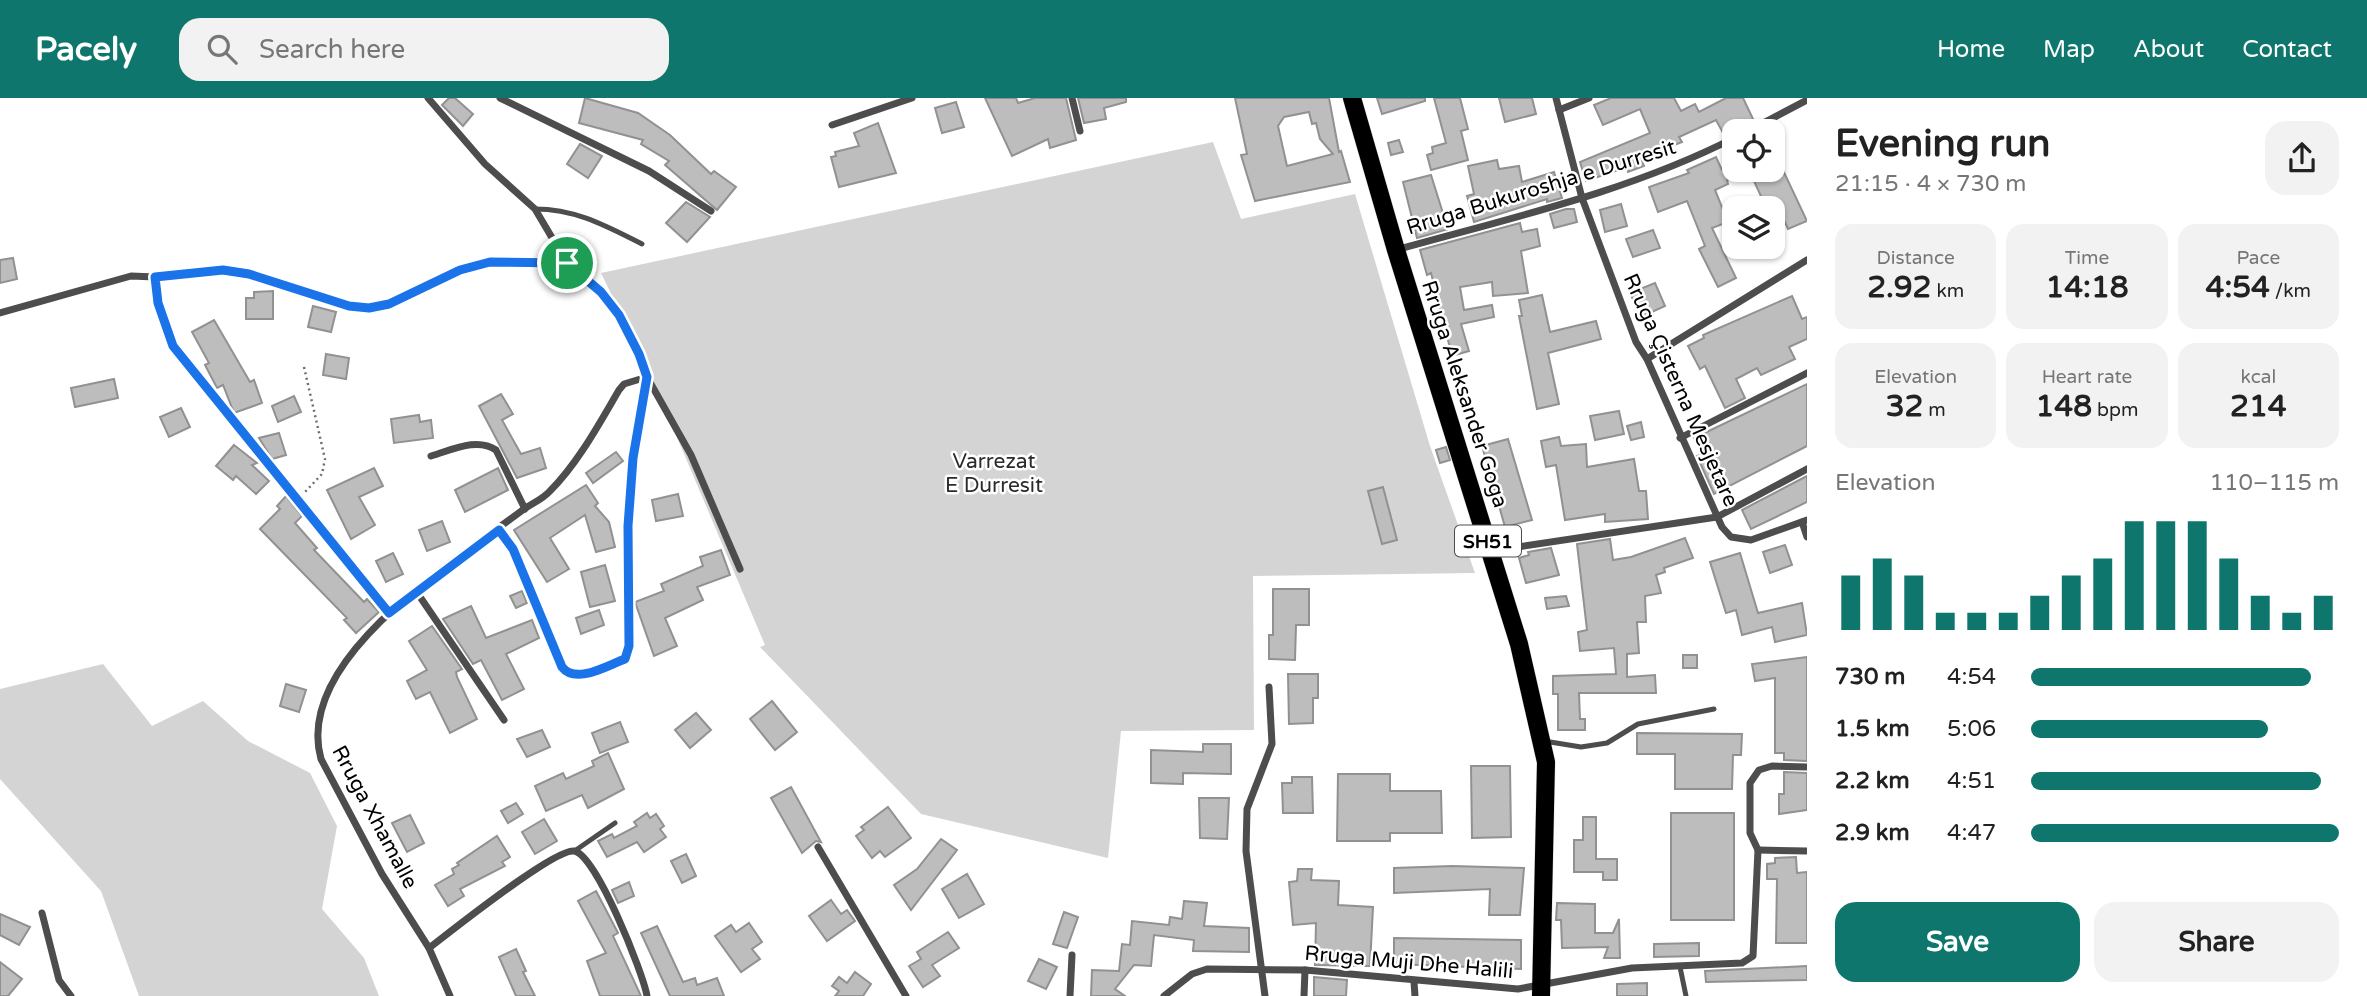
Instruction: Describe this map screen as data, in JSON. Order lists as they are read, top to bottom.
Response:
{
  "streets": {
    "main road": ["Rruga Aleksander Goga", "SH51"],
    "street": [
      "Rruga Bukuroshja e Durresit",
      "Rruga Çisterna Mesjetare",
      "Rruga Xhamalle",
      "Rruga Muji Dhe Halili"
    ]
  },
  "crossings": [
    ["Rruga Bukuroshja e Durresit", "Rruga Çisterna Mesjetare"],
    ["Rruga Bukuroshja e Durresit", "Rruga Aleksander Goga"],
    ["Rruga Aleksander Goga", "Rruga Muji Dhe Halili"]
  ],
  "parks": ["Varrezat E Durresit"],
  "page": {
    "header": "Pacely",
    "search": "Search here",
    "nav": [
      "Home",
      "Map",
      "About",
      "Contact"
    ],
    "heading": ["Evening run", "21:15 · 4 × 730 m"],
    "stats": [
      ["Distance", "2.92 km"],
      ["Time", "14:18"],
      ["Pace", "4:54 /km"],
      ["Elevation", "32 m"],
      ["Heart rate", "148 bpm"],
      ["kcal", "214"]
    ],
    "chart": ["Elevation", "110–115 m"],
    "list": [
      {
        "name": "730 m",
        "note": "4:54"
      },
      {
        "name": "1.5 km",
        "note": "5:06"
      },
      {
        "name": "2.2 km",
        "note": "4:51"
      },
      {
        "name": "2.9 km",
        "note": "4:47"
      }
    ],
    "buttons": ["Save", "Share"]
  }
}
